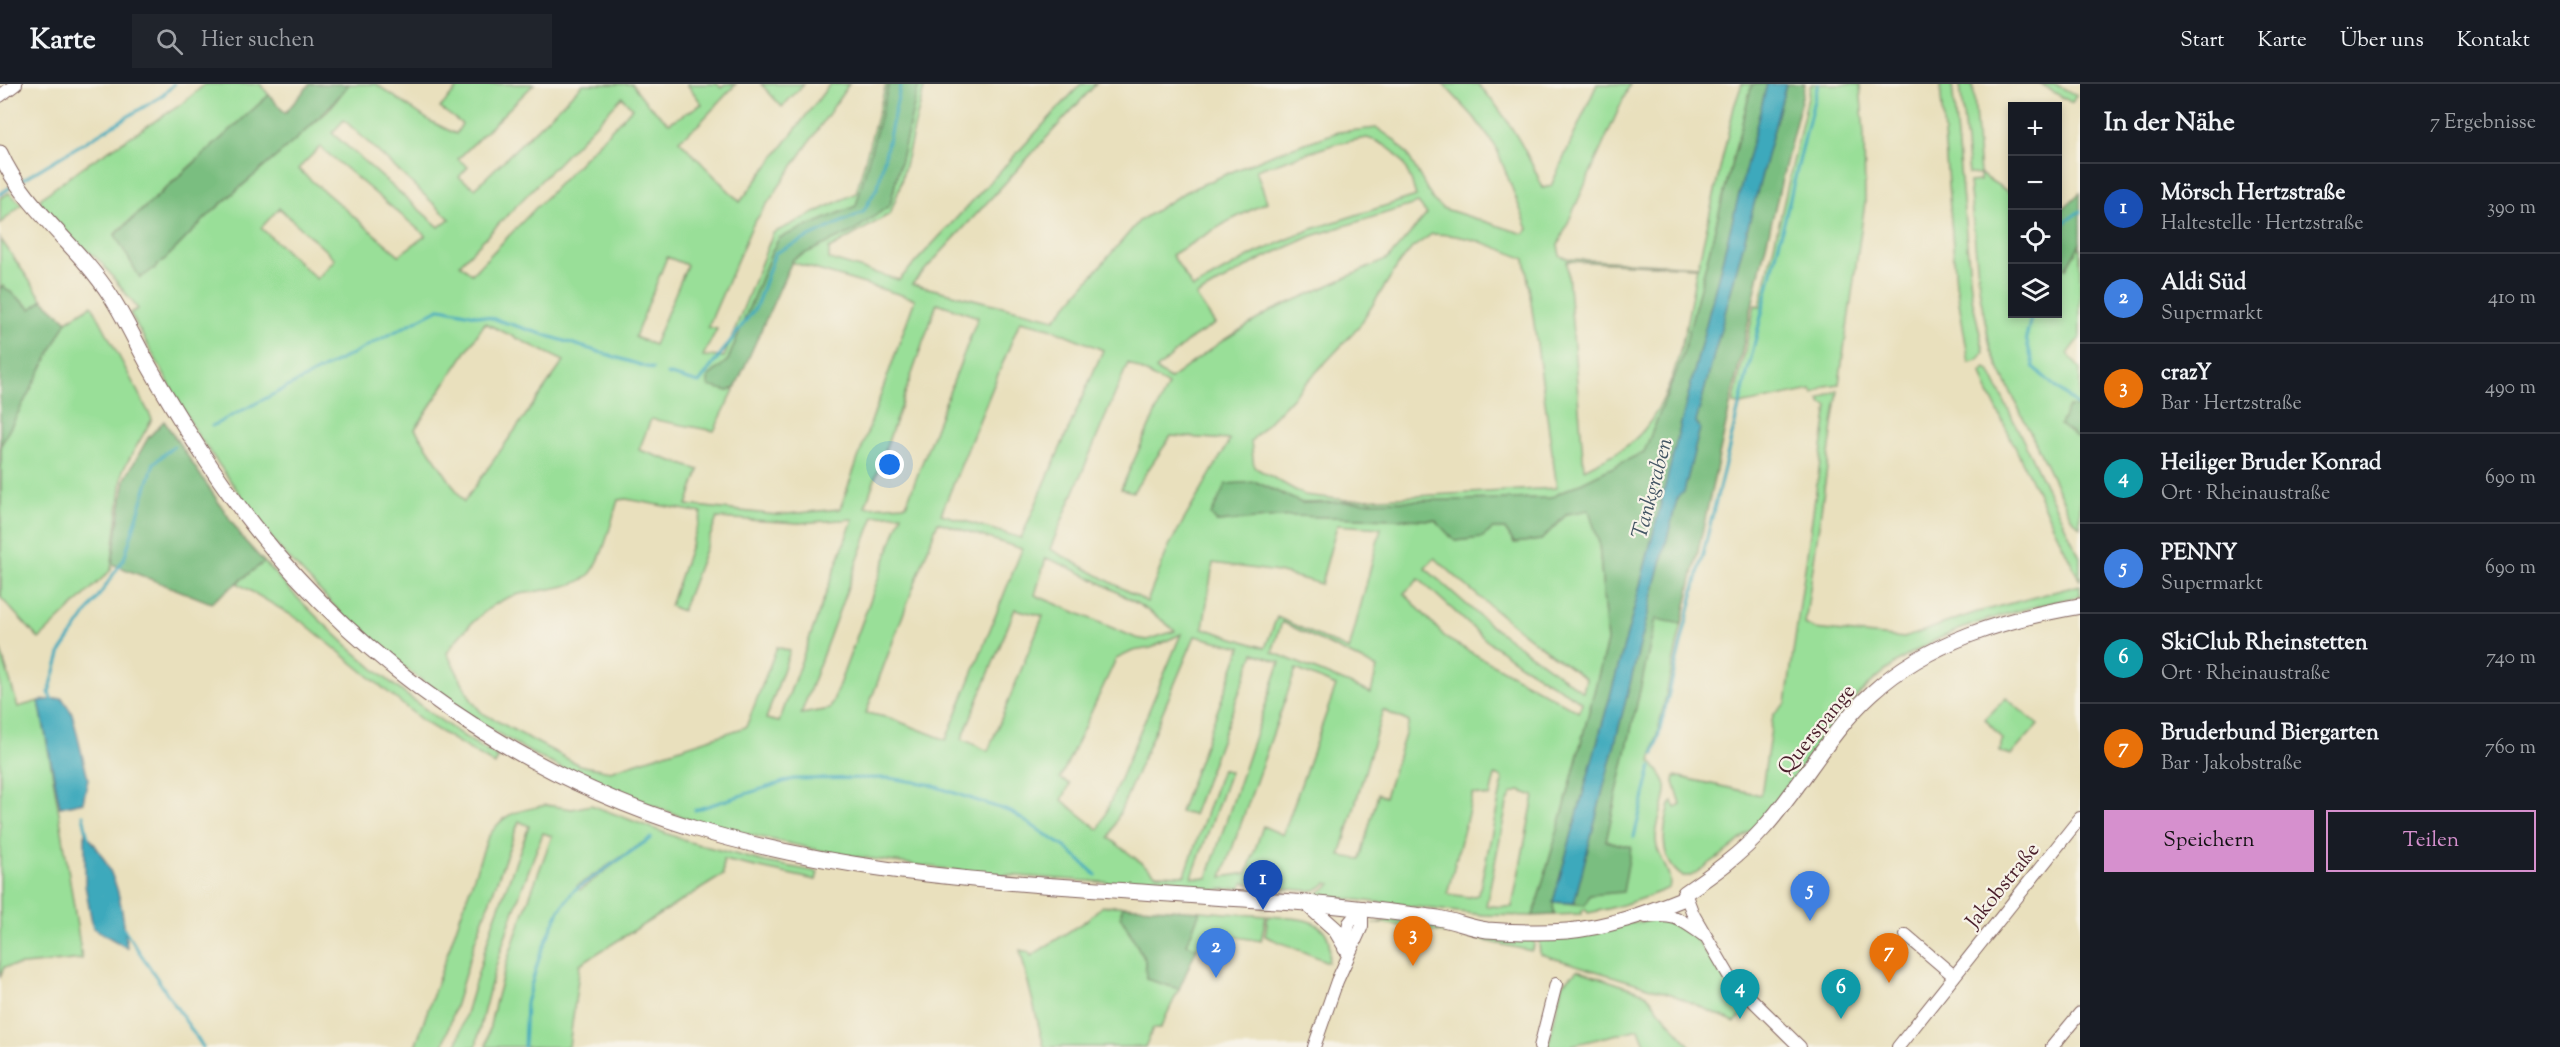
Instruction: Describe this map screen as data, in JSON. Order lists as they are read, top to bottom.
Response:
{
  "streets": {
    "main road": ["Querspange"],
    "street": ["Jakobstraße"]
  },
  "water": ["Tankgraben"],
  "page": {
    "header": "Karte",
    "search": "Hier suchen",
    "nav": [
      "Start",
      "Karte",
      "Über uns",
      "Kontakt"
    ],
    "heading": ["In der Nähe", "7 Ergebnisse"],
    "map_buttons": ["+", "−"],
    "list": [
      {
        "mark": "1",
        "name": "Mörsch Hertzstraße",
        "note": "Haltestelle · Hertzstraße",
        "value": "390 m"
      },
      {
        "mark": "2",
        "name": "Aldi Süd",
        "note": "Supermarkt",
        "value": "410 m"
      },
      {
        "mark": "3",
        "name": "crazY",
        "note": "Bar · Hertzstraße",
        "value": "490 m"
      },
      {
        "mark": "4",
        "name": "Heiliger Bruder Konrad",
        "note": "Ort · Rheinaustraße",
        "value": "690 m"
      },
      {
        "mark": "5",
        "name": "PENNY",
        "note": "Supermarkt",
        "value": "690 m"
      },
      {
        "mark": "6",
        "name": "SkiClub Rheinstetten",
        "note": "Ort · Rheinaustraße",
        "value": "740 m"
      },
      {
        "mark": "7",
        "name": "Bruderbund Biergarten",
        "note": "Bar · Jakobstraße",
        "value": "760 m"
      }
    ],
    "buttons": ["Speichern", "Teilen"],
    "pins": [
      "1",
      "5",
      "3",
      "2",
      "7",
      "4",
      "6"
    ]
  }
}
